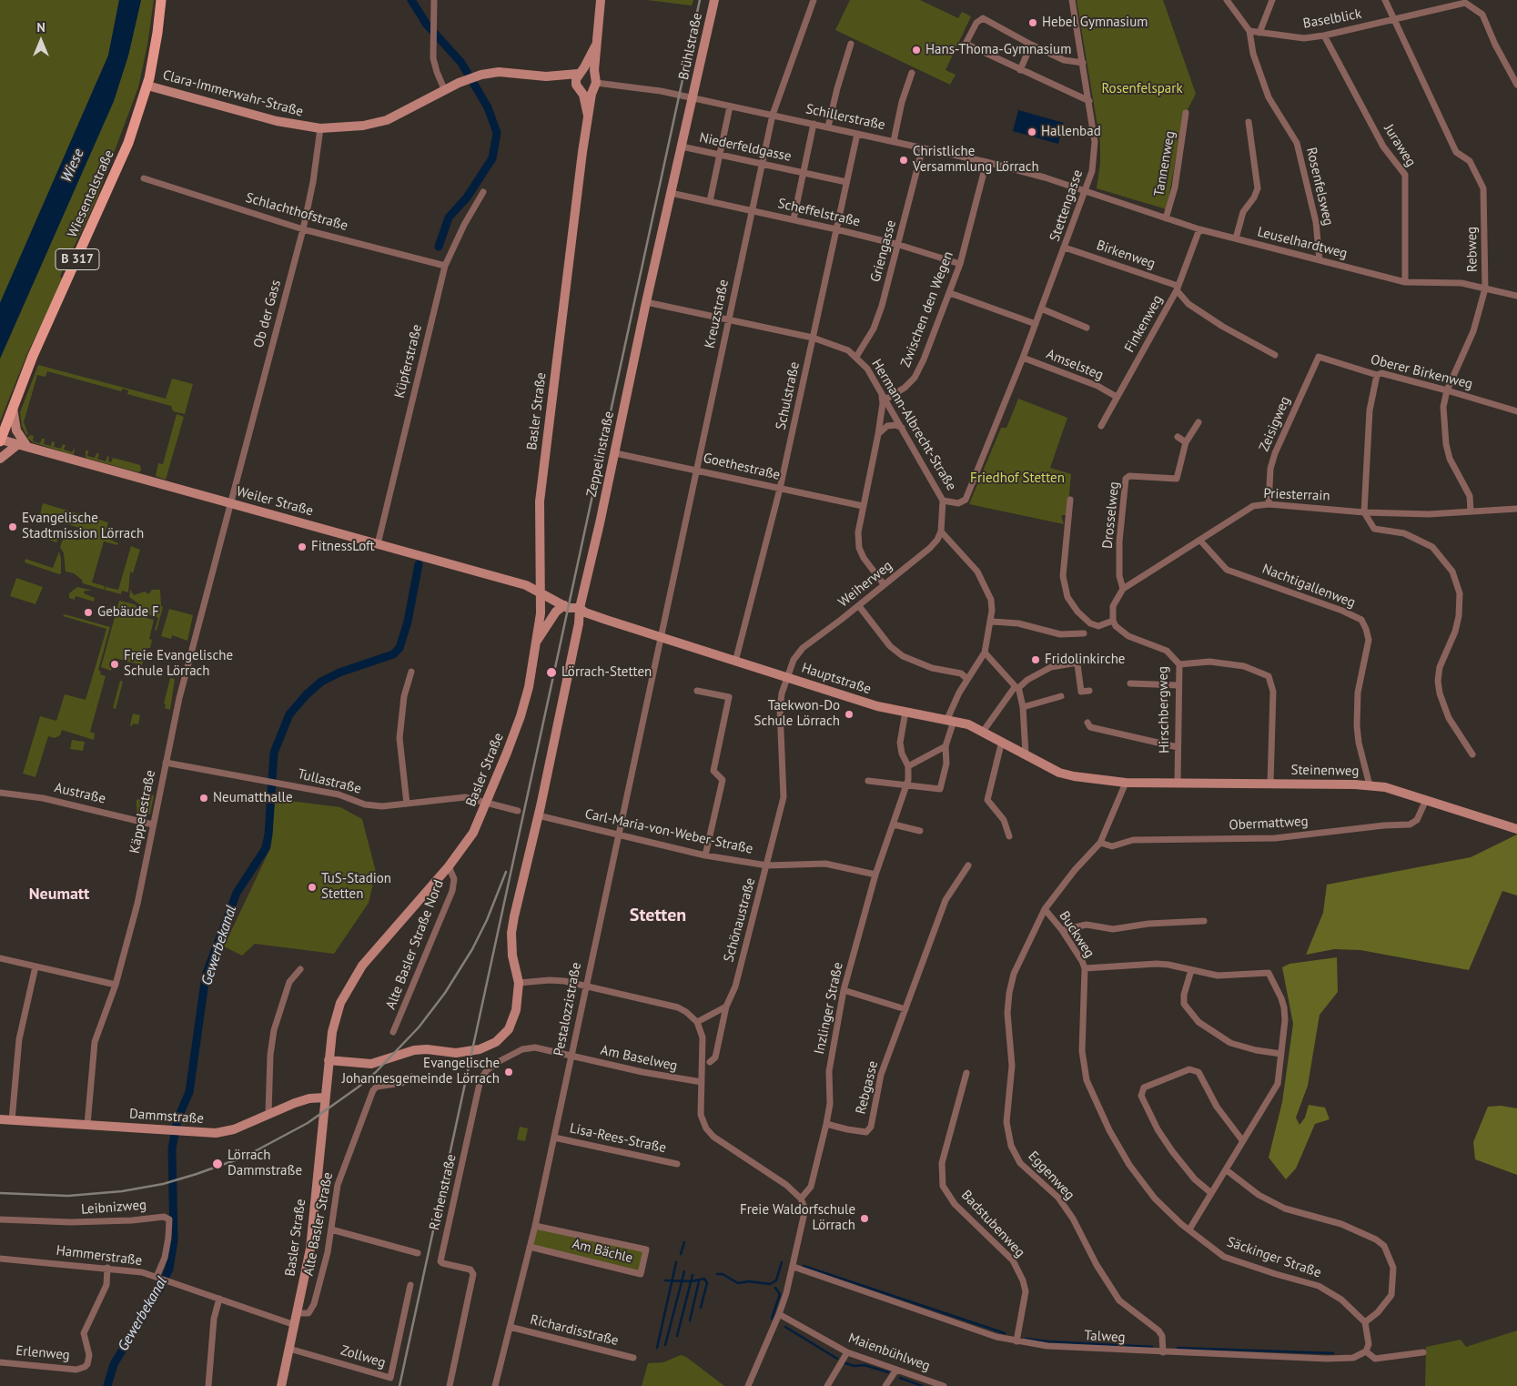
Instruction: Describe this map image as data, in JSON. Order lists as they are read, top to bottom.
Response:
{
  "streets": {
    "main road": [
      "Brühlstraße",
      "Clara-Immerwahr-Straße",
      "Wiesentalstraße",
      "B 317",
      "Basler Straße",
      "Zeppelinstraße",
      "Weiler Straße",
      "Hauptstraße",
      "Steinenweg",
      "Dammstraße"
    ],
    "street": [
      "Baselblick",
      "Schillerstraße",
      "Juraweg",
      "Niederfeldgasse",
      "Tannenweg",
      "Rosenfelsweg",
      "Stettengasse",
      "Schlachthofstraße",
      "Scheffelstraße",
      "Leuselhardtweg",
      "Rebweg",
      "Griengasse",
      "Birkenweg",
      "Zwischen den Wegen",
      "Ob der Gass",
      "Kreuzstraße",
      "Finkenweg",
      "Küpferstraße",
      "Amselsteg",
      "Oberer Birkenweg",
      "Schulstraße",
      "Zeisigweg",
      "Hermann-Albrecht-Straße",
      "Goethestraße",
      "Priesterrain",
      "Drosselweg",
      "Weiherweg",
      "Nachtigallenweg",
      "Hirschbergweg",
      "Tullastraße",
      "Austraße",
      "Käppelestraße",
      "Obermattweg",
      "Carl-Maria-von-Weber-Straße",
      "Schönaustraße",
      "Buckweg",
      "Alte Basler Straße Nord",
      "Inzlinger Straße",
      "Pestalozzistraße",
      "Am Baselweg",
      "Rebgasse",
      "Lisa-Rees-Straße",
      "Eggenweg",
      "Riehenstraße",
      "Leibnizweg",
      "Alte Basler Straße",
      "Badstubenweg",
      "Am Bächle",
      "Hammerstraße",
      "Säckinger Straße",
      "Richardisstraße",
      "Talweg",
      "Maienbühlweg",
      "Erlenweg",
      "Zollweg"
    ]
  },
  "crossings": [
    ["Baselblick", "Juraweg"],
    ["Baselblick", "Rosenfelsweg"],
    ["Baselblick", "Rebweg"],
    ["Brühlstraße", "Schillerstraße"],
    ["Brühlstraße", "Zeppelinstraße"],
    ["Clara-Immerwahr-Straße", "Schillerstraße"],
    ["Clara-Immerwahr-Straße", "Wiesentalstraße"],
    ["Clara-Immerwahr-Straße", "Ob der Gass"],
    ["Clara-Immerwahr-Straße", "Basler Straße"],
    ["Schillerstraße", "Niederfeldgasse"],
    ["Schillerstraße", "Stettengasse"],
    ["Schillerstraße", "Leuselhardtweg"],
    ["Schillerstraße", "Griengasse"],
    ["Schillerstraße", "Zwischen den Wegen"],
    ["Schillerstraße", "Kreuzstraße"],
    ["Schillerstraße", "Schulstraße"],
    ["Schillerstraße", "Basler Straße"],
    ["Schillerstraße", "Zeppelinstraße"],
    ["Juraweg", "Leuselhardtweg"],
    ["Niederfeldgasse", "Scheffelstraße"],
    ["Niederfeldgasse", "Kreuzstraße"],
    ["Niederfeldgasse", "Schulstraße"],
    ["Niederfeldgasse", "Zeppelinstraße"],
    ["Tannenweg", "Leuselhardtweg"],
    ["Rosenfelsweg", "Leuselhardtweg"],
    ["Wiesentalstraße", "Weiler Straße"],
    ["Stettengasse", "Leuselhardtweg"],
    ["Stettengasse", "Birkenweg"],
    ["Stettengasse", "Amselsteg"],
    ["Stettengasse", "Hermann-Albrecht-Straße"],
    ["Schlachthofstraße", "Ob der Gass"],
    ["Schlachthofstraße", "Küpferstraße"],
    ["Scheffelstraße", "Griengasse"],
    ["Scheffelstraße", "Zwischen den Wegen"],
    ["Scheffelstraße", "Kreuzstraße"],
    ["Scheffelstraße", "Schulstraße"],
    ["Scheffelstraße", "Zeppelinstraße"],
    ["Leuselhardtweg", "Rebweg"],
    ["Leuselhardtweg", "Finkenweg"],
    ["Rebweg", "Oberer Birkenweg"],
    ["Rebweg", "Priesterrain"],
    ["Griengasse", "Hermann-Albrecht-Straße"],
    ["Birkenweg", "Finkenweg"],
    ["Zwischen den Wegen", "Hermann-Albrecht-Straße"],
    ["Ob der Gass", "Weiler Straße"],
    ["Ob der Gass", "Käppelestraße"],
    ["Kreuzstraße", "Hermann-Albrecht-Straße"],
    ["Kreuzstraße", "Goethestraße"],
    ["Kreuzstraße", "Hauptstraße"],
    ["Kreuzstraße", "Pestalozzistraße"],
    ["Finkenweg", "Amselsteg"],
    ["Küpferstraße", "Weiler Straße"],
    ["Oberer Birkenweg", "Zeisigweg"],
    ["Schulstraße", "Hermann-Albrecht-Straße"],
    ["Schulstraße", "Goethestraße"],
    ["Schulstraße", "Hauptstraße"],
    ["Basler Straße", "Zeppelinstraße"],
    ["Basler Straße", "Weiler Straße"],
    ["Basler Straße", "Hauptstraße"],
    ["Basler Straße", "Tullastraße"],
    ["Basler Straße", "Alte Basler Straße Nord"],
    ["Basler Straße", "Dammstraße"],
    ["Basler Straße", "Alte Basler Straße"],
    ["Basler Straße", "Hammerstraße"],
    ["Basler Straße", "Zollweg"],
    ["Zeisigweg", "Priesterrain"],
    ["Hermann-Albrecht-Straße", "Zeppelinstraße"],
    ["Zeppelinstraße", "Goethestraße"],
    ["Zeppelinstraße", "Hauptstraße"],
    ["Zeppelinstraße", "Carl-Maria-von-Weber-Straße"],
    ["Priesterrain", "Drosselweg"],
    ["Priesterrain", "Nachtigallenweg"],
    ["Weiler Straße", "Hauptstraße"],
    ["Weiler Straße", "Käppelestraße"],
    ["Weiherweg", "Hauptstraße"],
    ["Weiherweg", "Schönaustraße"],
    ["Nachtigallenweg", "Steinenweg"],
    ["Hauptstraße", "Steinenweg"],
    ["Hauptstraße", "Schönaustraße"],
    ["Hauptstraße", "Buckweg"],
    ["Hauptstraße", "Inzlinger Straße"],
    ["Hauptstraße", "Pestalozzistraße"],
    ["Hirschbergweg", "Steinenweg"],
    ["Steinenweg", "Obermattweg"],
    ["Steinenweg", "Buckweg"],
    ["Tullastraße", "Käppelestraße"],
    ["Austraße", "Käppelestraße"],
    ["Käppelestraße", "Dammstraße"],
    ["Obermattweg", "Buckweg"],
    ["Carl-Maria-von-Weber-Straße", "Schönaustraße"],
    ["Carl-Maria-von-Weber-Straße", "Inzlinger Straße"],
    ["Carl-Maria-von-Weber-Straße", "Pestalozzistraße"],
    ["Buckweg", "Eggenweg"],
    ["Buckweg", "Säckinger Straße"],
    ["Inzlinger Straße", "Rebgasse"],
    ["Pestalozzistraße", "Am Baselweg"],
    ["Pestalozzistraße", "Lisa-Rees-Straße"],
    ["Pestalozzistraße", "Riehenstraße"],
    ["Pestalozzistraße", "Am Bächle"],
    ["Pestalozzistraße", "Richardisstraße"],
    ["Am Baselweg", "Riehenstraße"],
    ["Eggenweg", "Talweg"],
    ["Leibnizweg", "Hammerstraße"],
    ["Badstubenweg", "Talweg"],
    ["Hammerstraße", "Erlenweg"]
  ],
  "districts": ["Neumatt", "Stetten"],
  "water": ["Wiese", "Gewerbekanal"],
  "parks": ["Rosenfelspark", "Friedhof Stetten"],
  "places": [
    "Hebel Gymnasium",
    "Hans-Thoma-Gymnasium",
    "Hallenbad",
    "Christliche Versammlung Lörrach",
    "Evangelische Stadtmission Lörrach",
    "FitnessLoft",
    "Gebäude F",
    "Fridolinkirche",
    "Freie Evangelische Schule Lörrach",
    "Lörrach-Stetten",
    "Taekwon-Do Schule Lörrach",
    "Neumatthalle",
    "TuS-Stadion Stetten",
    "Evangelische Johannesgemeinde Lörrach",
    "Lörrach Dammstraße",
    "Freie Waldorfschule Lörrach"
  ],
  "north": "top"
}
